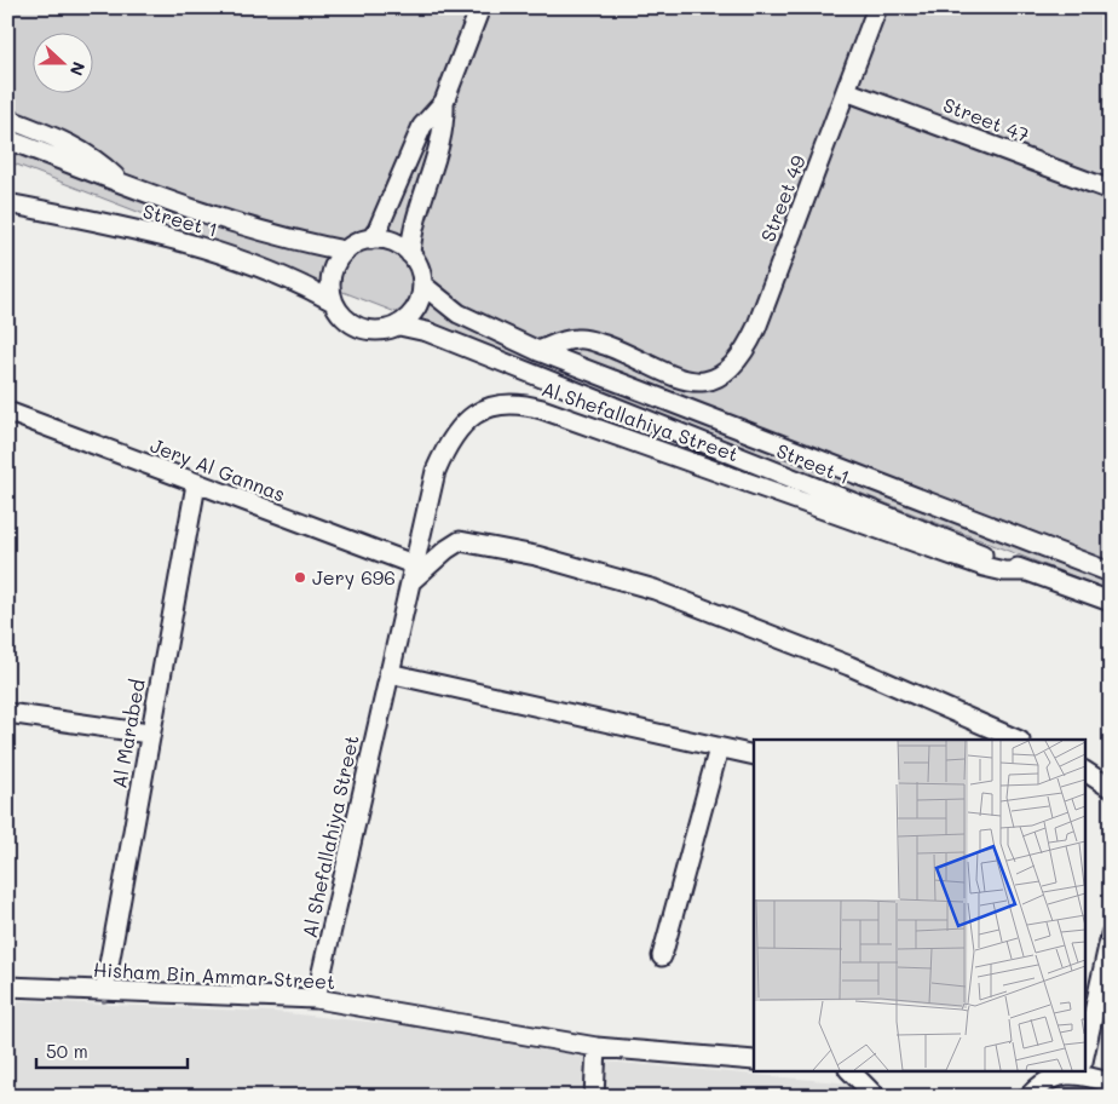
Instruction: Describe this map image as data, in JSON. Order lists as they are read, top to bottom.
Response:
{
  "streets": {
    "street": [
      "Street 47",
      "Street 49",
      "Street 1",
      "Al Shefallahiya Street",
      "Jery Al Gannas",
      "Al Marabed",
      "Hisham Bin Ammar Street"
    ]
  },
  "crossings": [
    ["Street 47", "Street 49"],
    ["Street 49", "Street 1"],
    ["Street 1", "Al Shefallahiya Street"],
    ["Al Shefallahiya Street", "Jery Al Gannas"],
    ["Al Shefallahiya Street", "Hisham Bin Ammar Street"],
    ["Jery Al Gannas", "Al Marabed"],
    ["Al Marabed", "Hisham Bin Ammar Street"]
  ],
  "places": ["Jery 696"],
  "scale_bar": "50 m",
  "north": "right"
}
